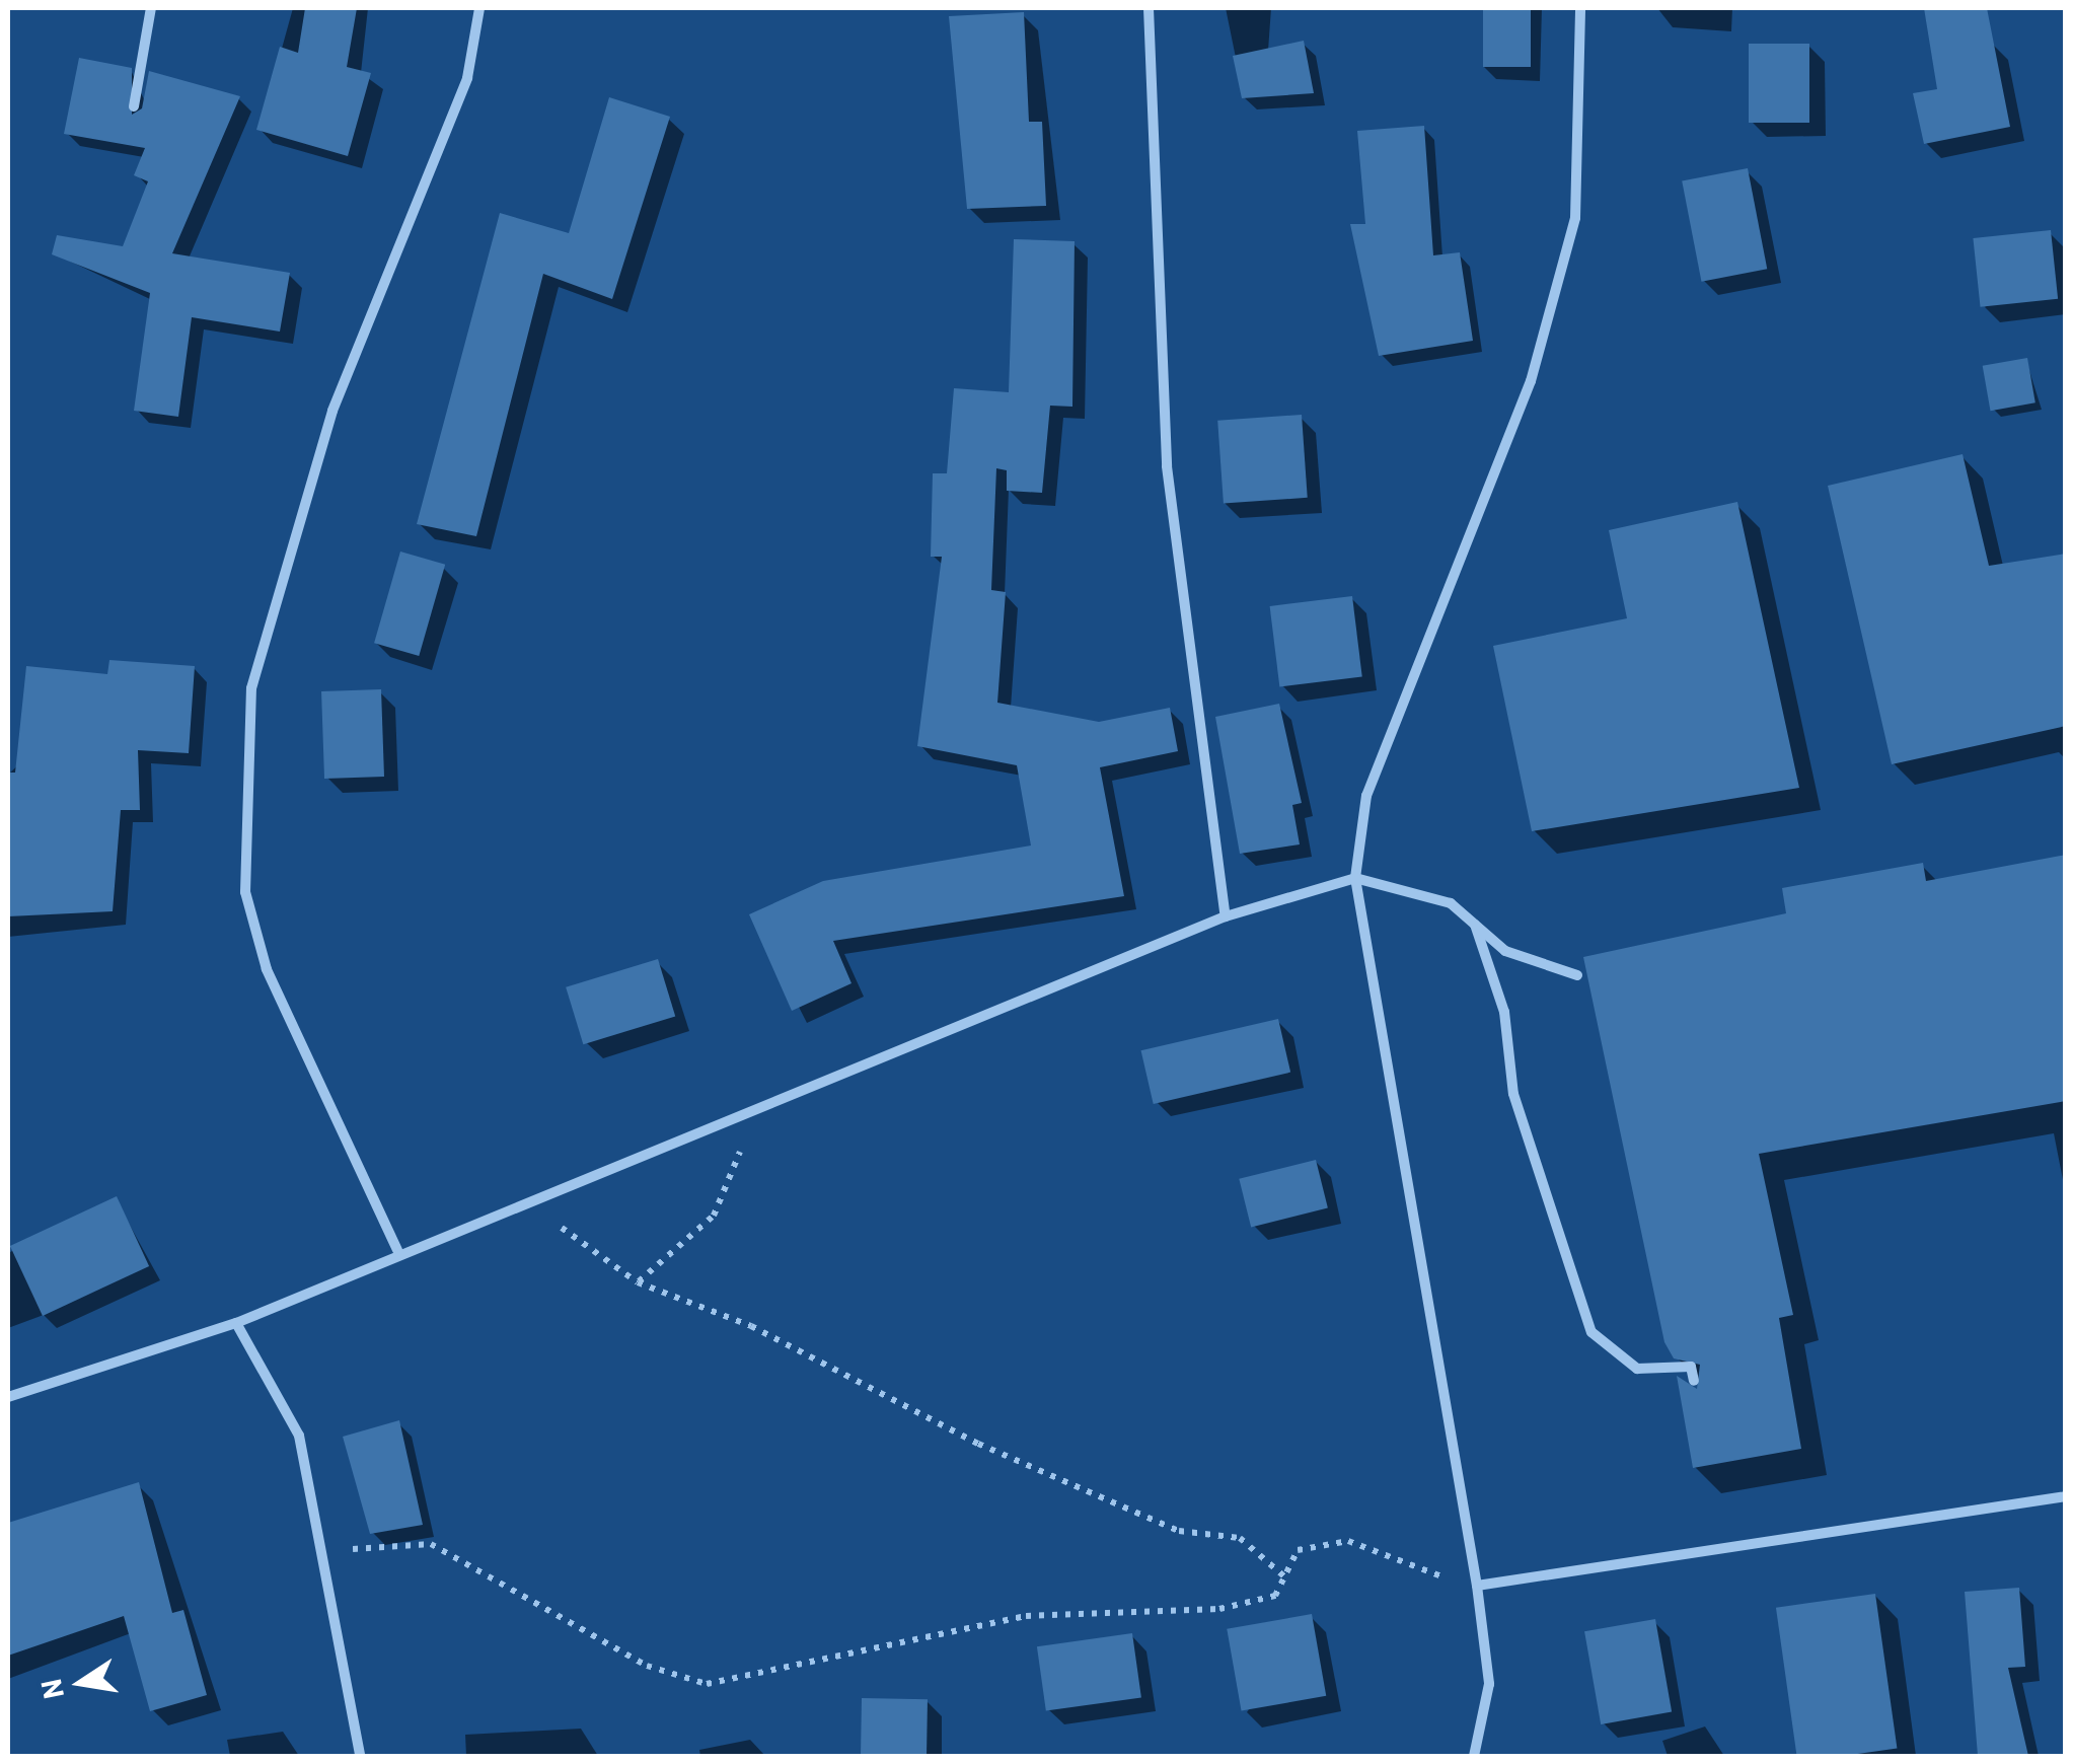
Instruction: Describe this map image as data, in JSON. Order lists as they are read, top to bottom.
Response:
{
  "north": "left"
}
